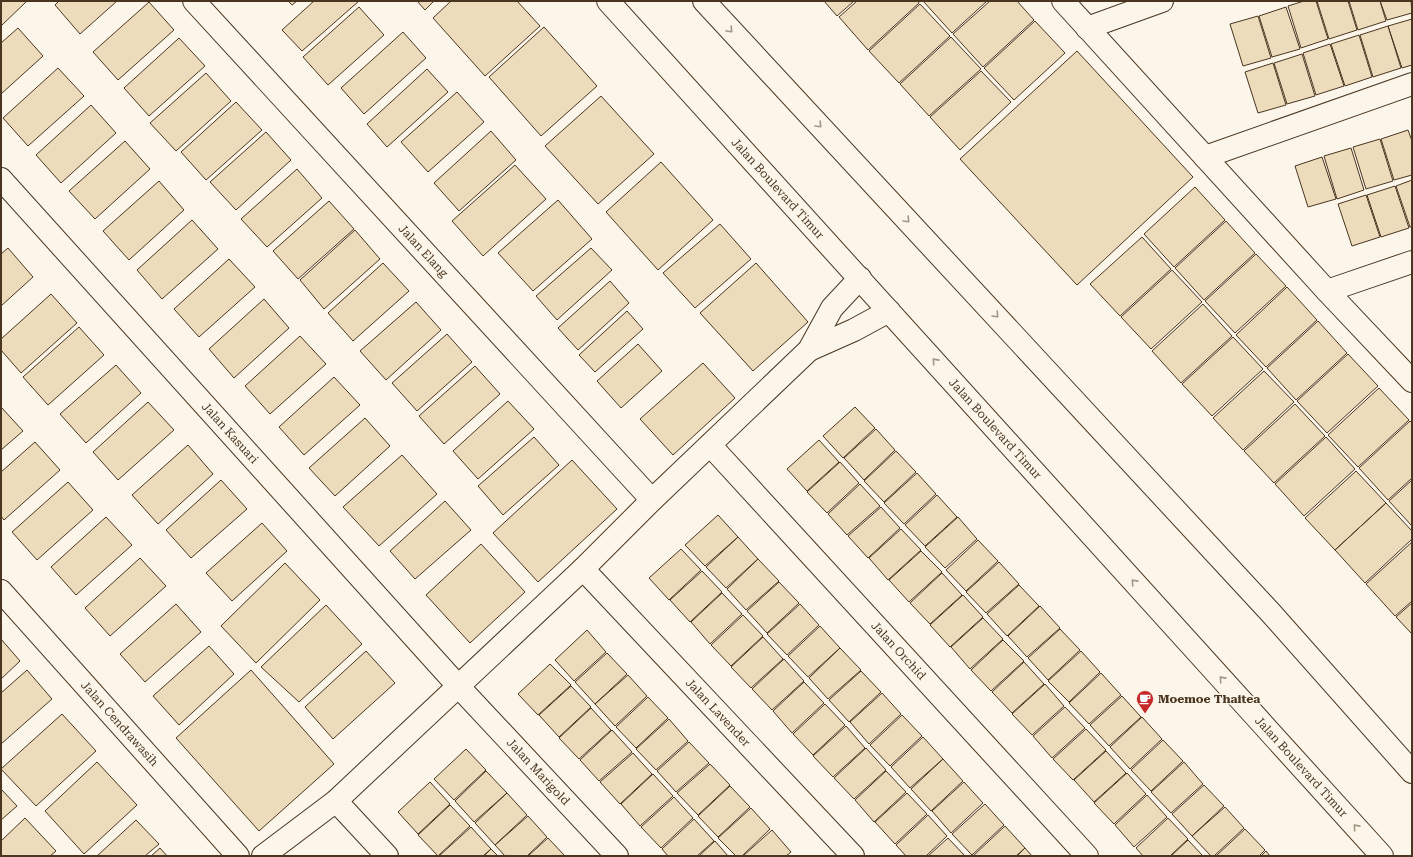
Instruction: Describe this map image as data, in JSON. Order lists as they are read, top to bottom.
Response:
{
  "streets": {
    "street": [
      "Jalan Boulevard Timur",
      "Jalan Elang",
      "Jalan Kasuari",
      "Jalan Orchid",
      "Jalan Lavender",
      "Jalan Cendrawasih",
      "Jalan Marigold"
    ]
  },
  "crossings": [
    ["Jalan Kasuari", "Jalan Marigold"]
  ],
  "places": {
    "cafe": ["Moemoe Thaitea"]
  }
}
